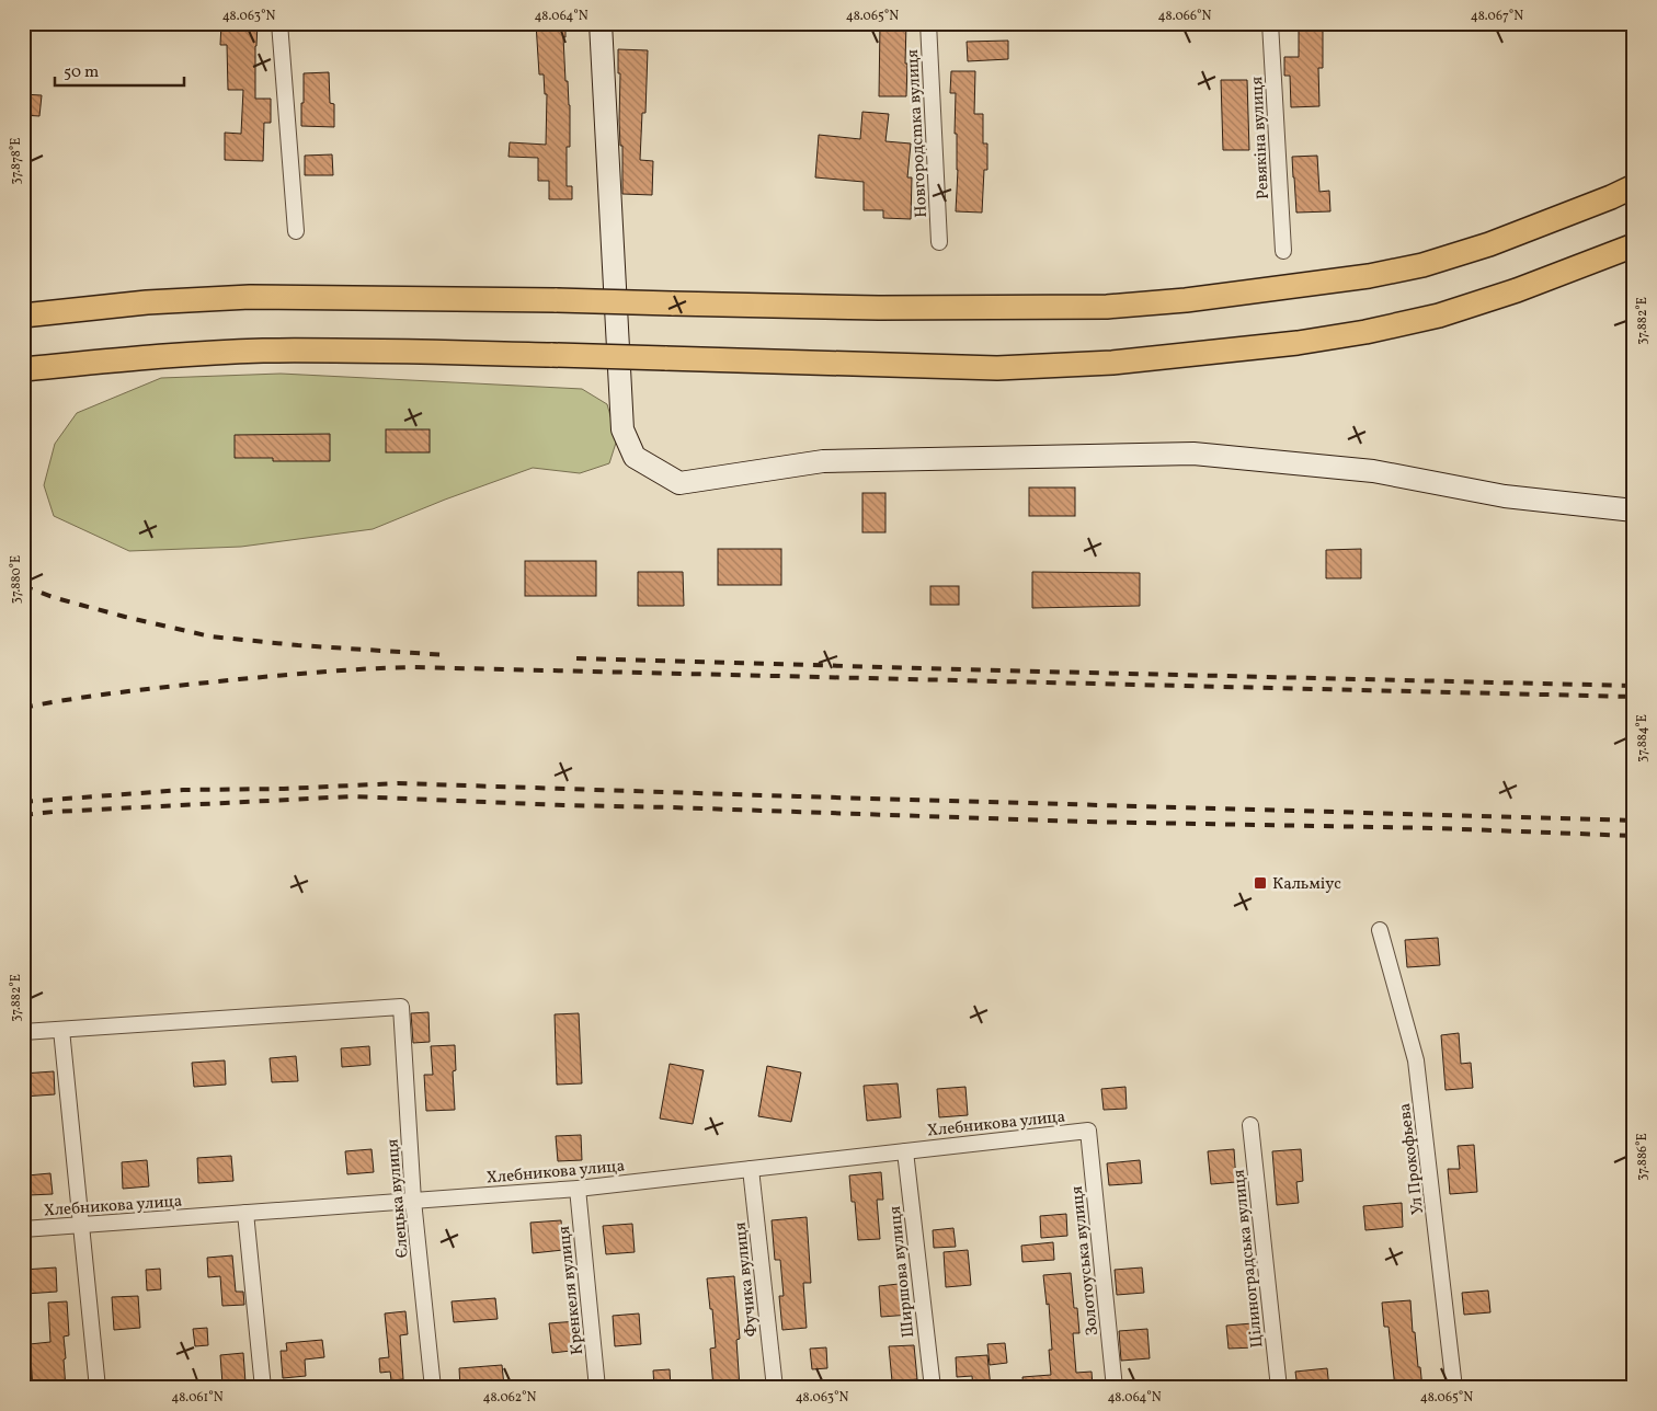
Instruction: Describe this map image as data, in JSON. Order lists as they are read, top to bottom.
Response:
{
  "streets": {
    "street": [
      "Новгородсmка вулиця",
      "Ревякiна вулиця",
      "Хлебникова улица",
      "Ул Прокофьева",
      "Єлецька вулиця",
      "Цілиноградська вулиця",
      "Золотоуська вулиця",
      "Ширшова вулиця",
      "Фучика вулиця",
      "Кренкеля вулиця"
    ]
  },
  "crossings": [
    ["Хлебникова улица", "Єлецька вулиця"],
    ["Хлебникова улица", "Золотоуська вулиця"],
    ["Хлебникова улица", "Ширшова вулиця"],
    ["Хлебникова улица", "Фучика вулиця"],
    ["Хлебникова улица", "Кренкеля вулиця"]
  ],
  "places": {
    "transit": ["Кальміус"]
  },
  "scale_bar": "50 m",
  "coordinates": [
    "48.063°N",
    "48.064°N",
    "48.065°N",
    "48.066°N",
    "48.067°N",
    "37.878°E",
    "37.882°E",
    "37.880°E",
    "37.884°E",
    "37.886°E",
    "48.061°N",
    "48.062°N"
  ]
}
